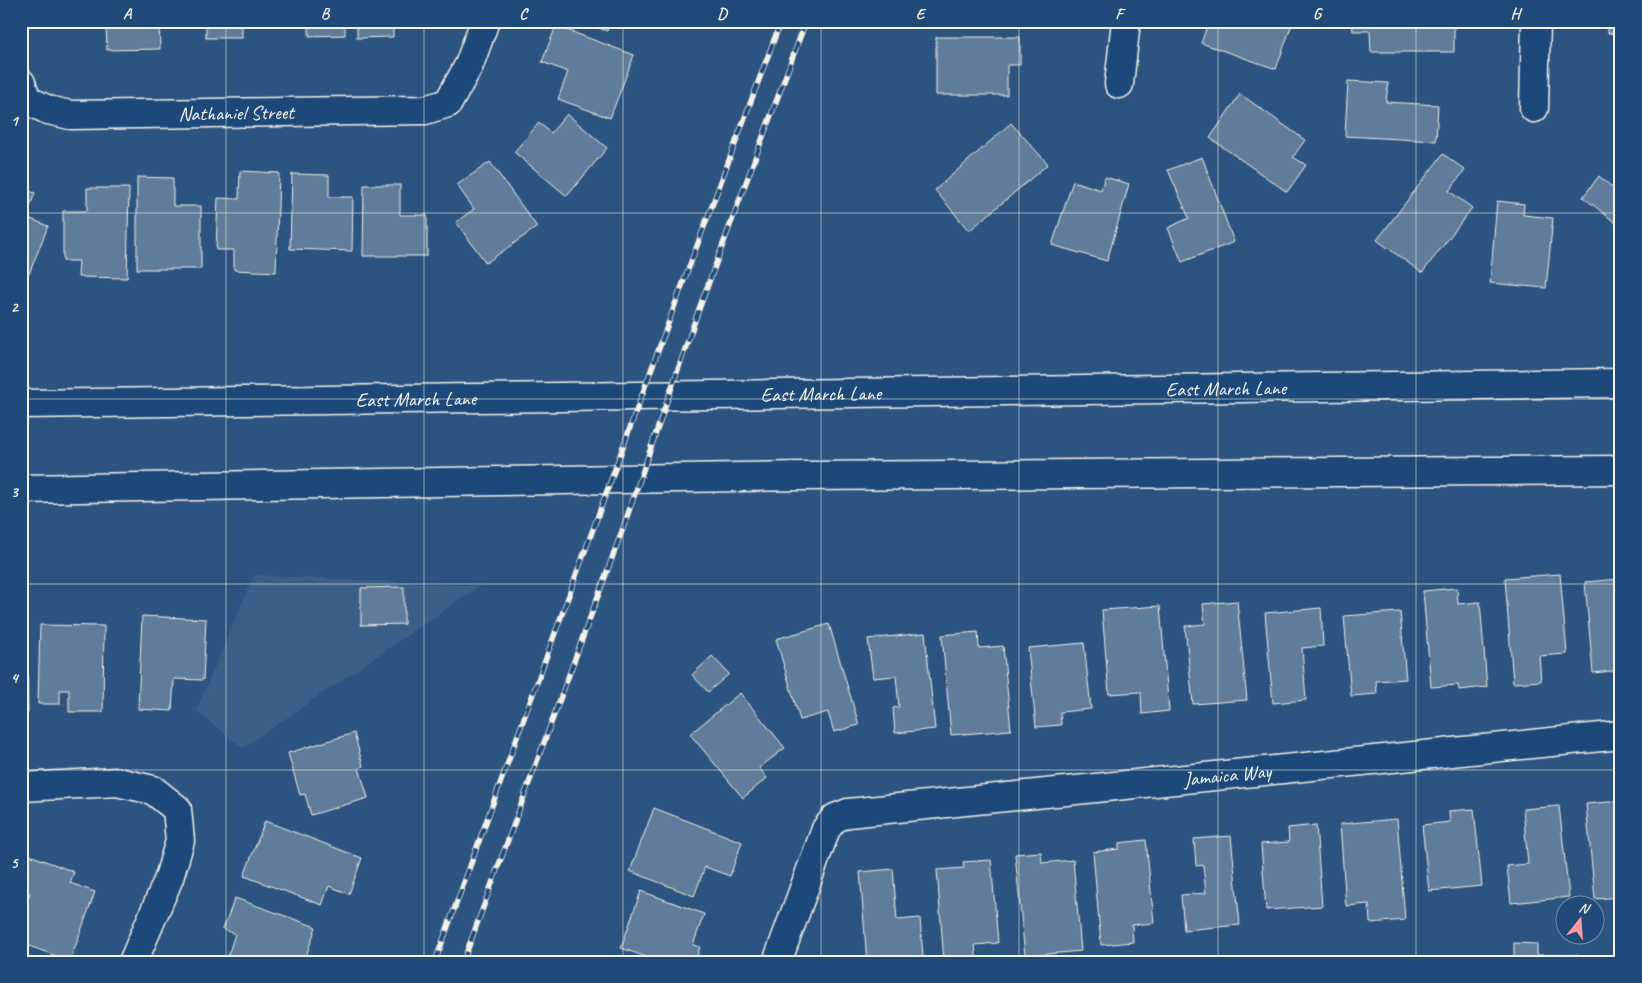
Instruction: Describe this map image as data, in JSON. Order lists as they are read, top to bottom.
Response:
{
  "streets": {
    "main road": ["Nathaniel Street", "East March Lane", "Jamaica Way"]
  },
  "north": "top",
  "grid": {
    "columns": [
      "A",
      "B",
      "C",
      "D",
      "E",
      "F",
      "G",
      "H"
    ],
    "rows": [
      "1",
      "2",
      "3",
      "4",
      "5"
    ]
  }
}
